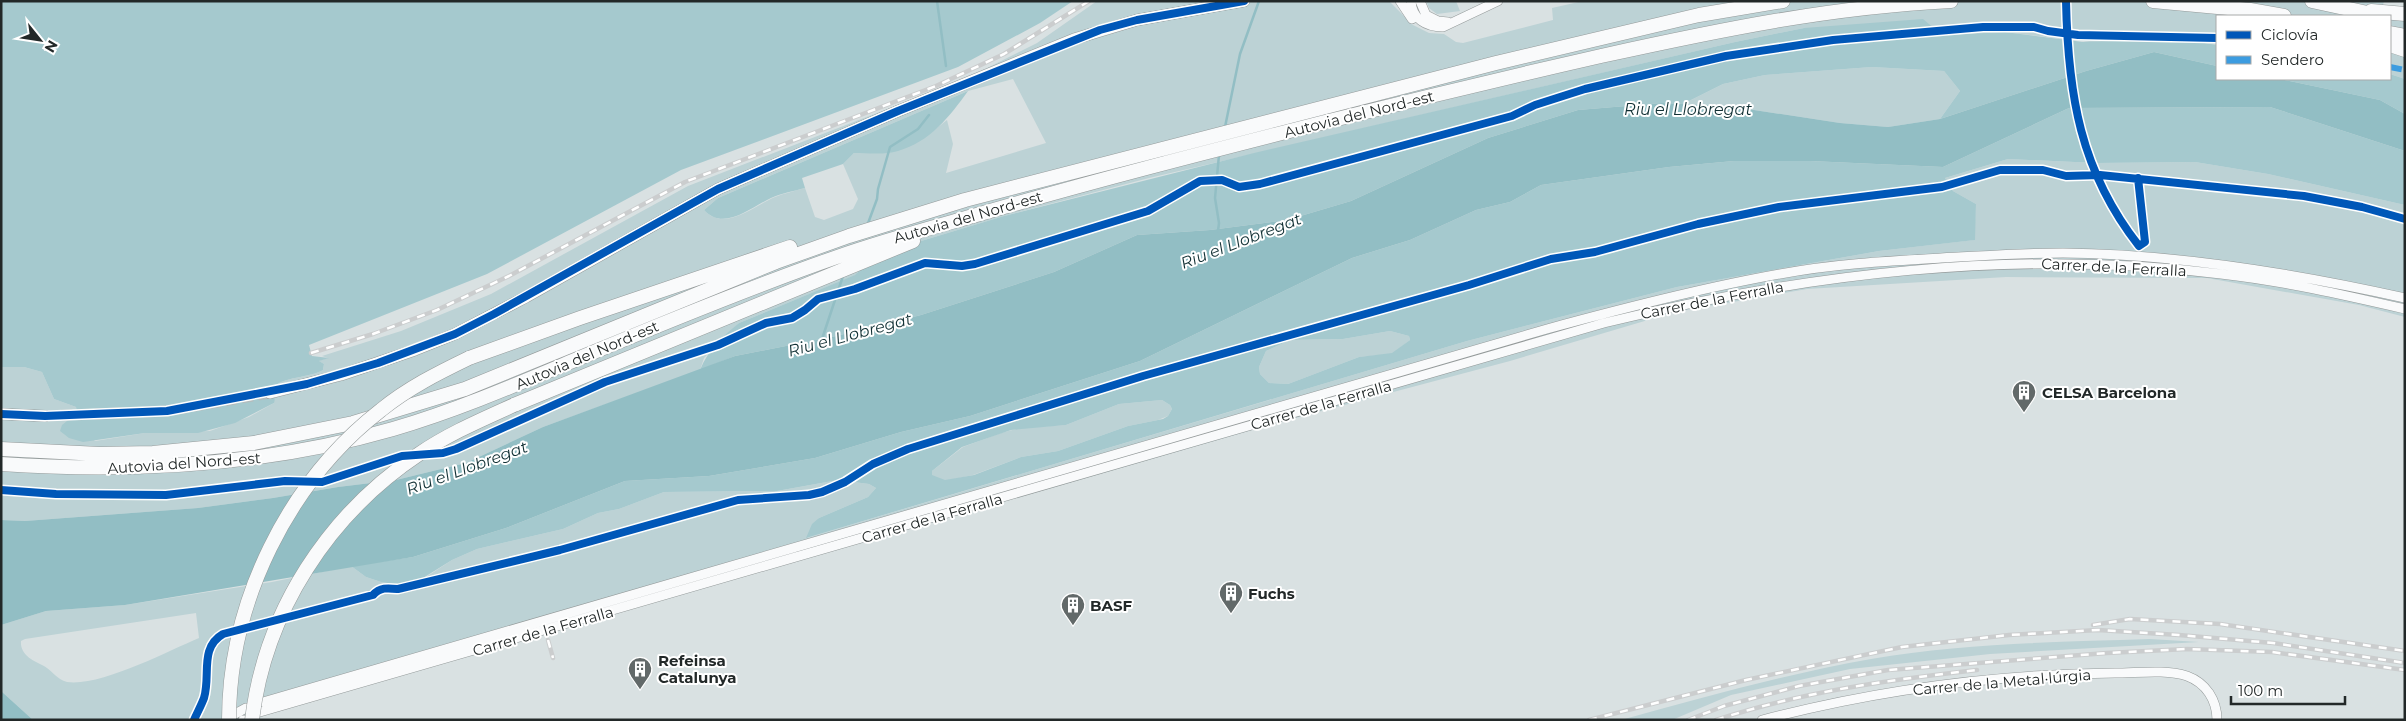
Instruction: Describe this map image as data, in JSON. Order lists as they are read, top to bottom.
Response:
{
  "streets": {
    "highway": ["Autovia del Nord-est"],
    "street": ["Carrer de la Ferralla", "Carrer de la Metal·lúrgia"]
  },
  "water": ["Riu el Llobregat"],
  "places": {
    "building": [
      "CELSA Barcelona",
      "Fuchs",
      "BASF",
      "Refeinsa Catalunya"
    ]
  },
  "legend": ["Ciclovía", "Sendero"],
  "scale_bar": "100 m",
  "north": "bottom right"
}
